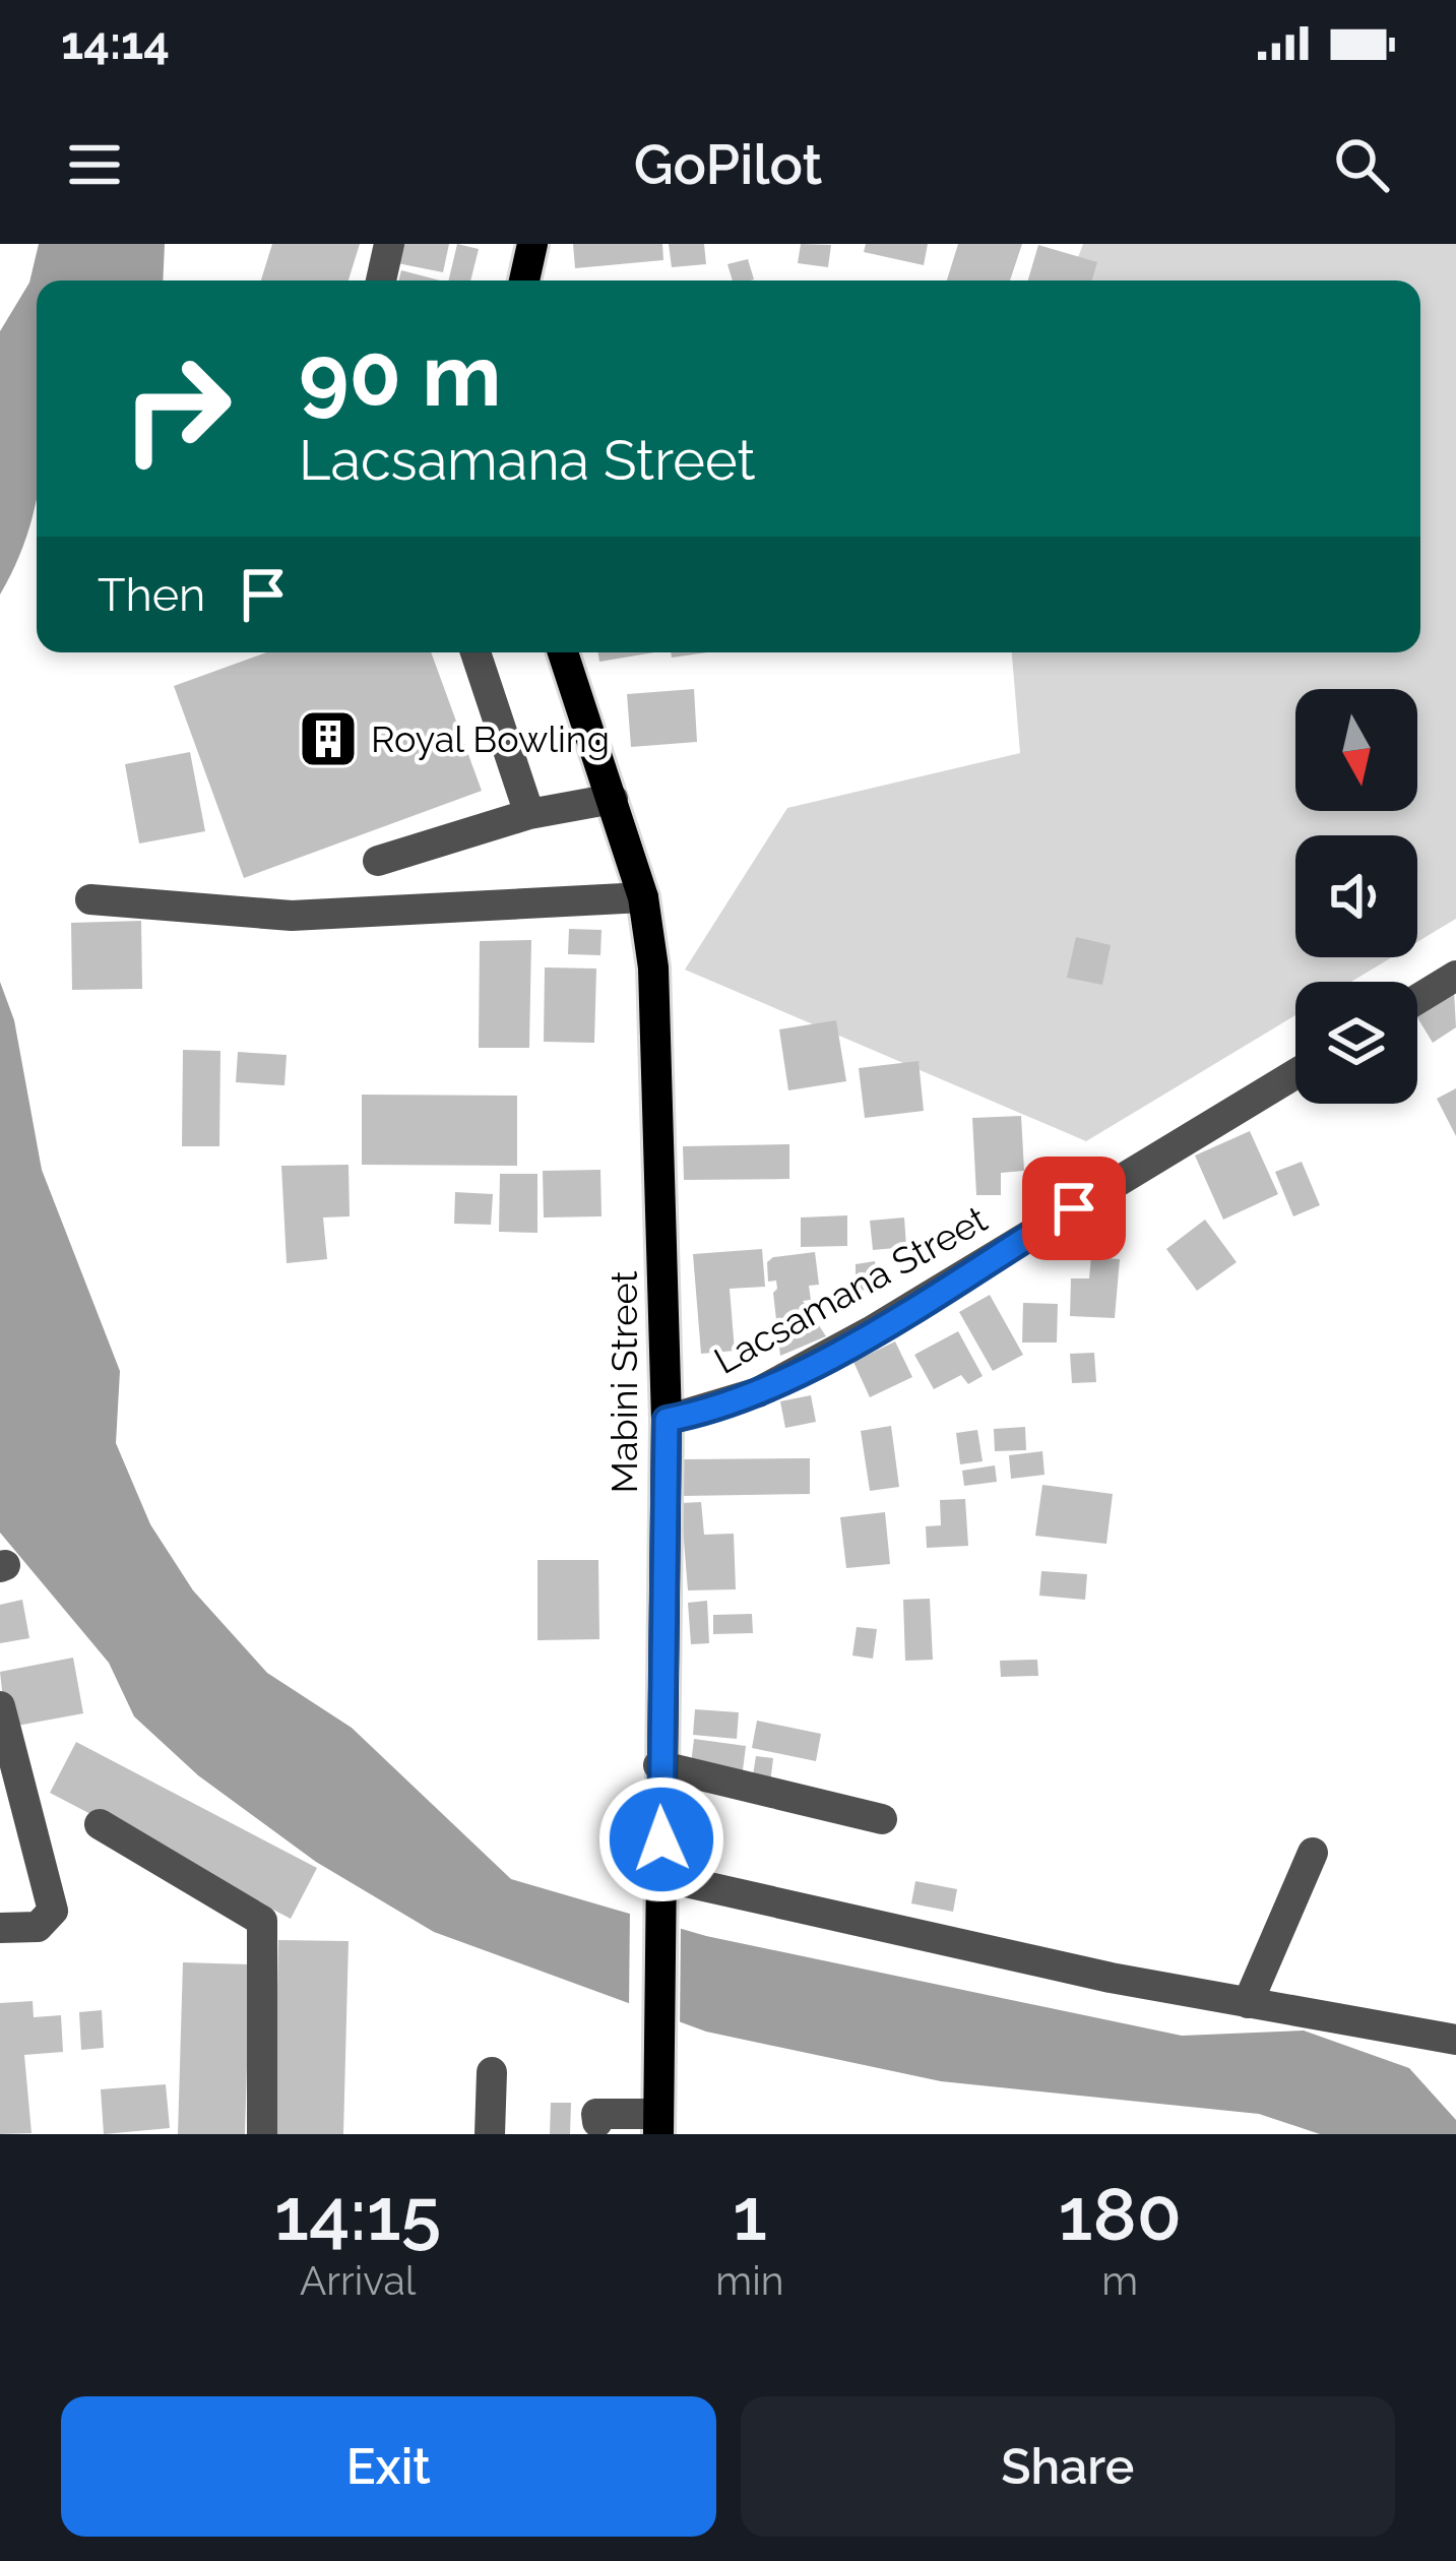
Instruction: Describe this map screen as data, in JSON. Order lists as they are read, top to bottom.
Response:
{
  "streets": {
    "main road": ["Mabini Street"],
    "street": ["Lacsamana Street"]
  },
  "crossings": [
    ["Lacsamana Street", "Mabini Street"]
  ],
  "places": {
    "building": ["Royal Bowling"]
  },
  "north": "bottom",
  "page": {
    "status": "14:14",
    "header": "GoPilot",
    "turn": ["90 m", "Lacsamana Street"],
    "then": "Then",
    "eta": [
      "14:15",
      "Arrival",
      "1",
      "min",
      "180",
      "m"
    ],
    "buttons": ["Exit", "Share"]
  }
}
